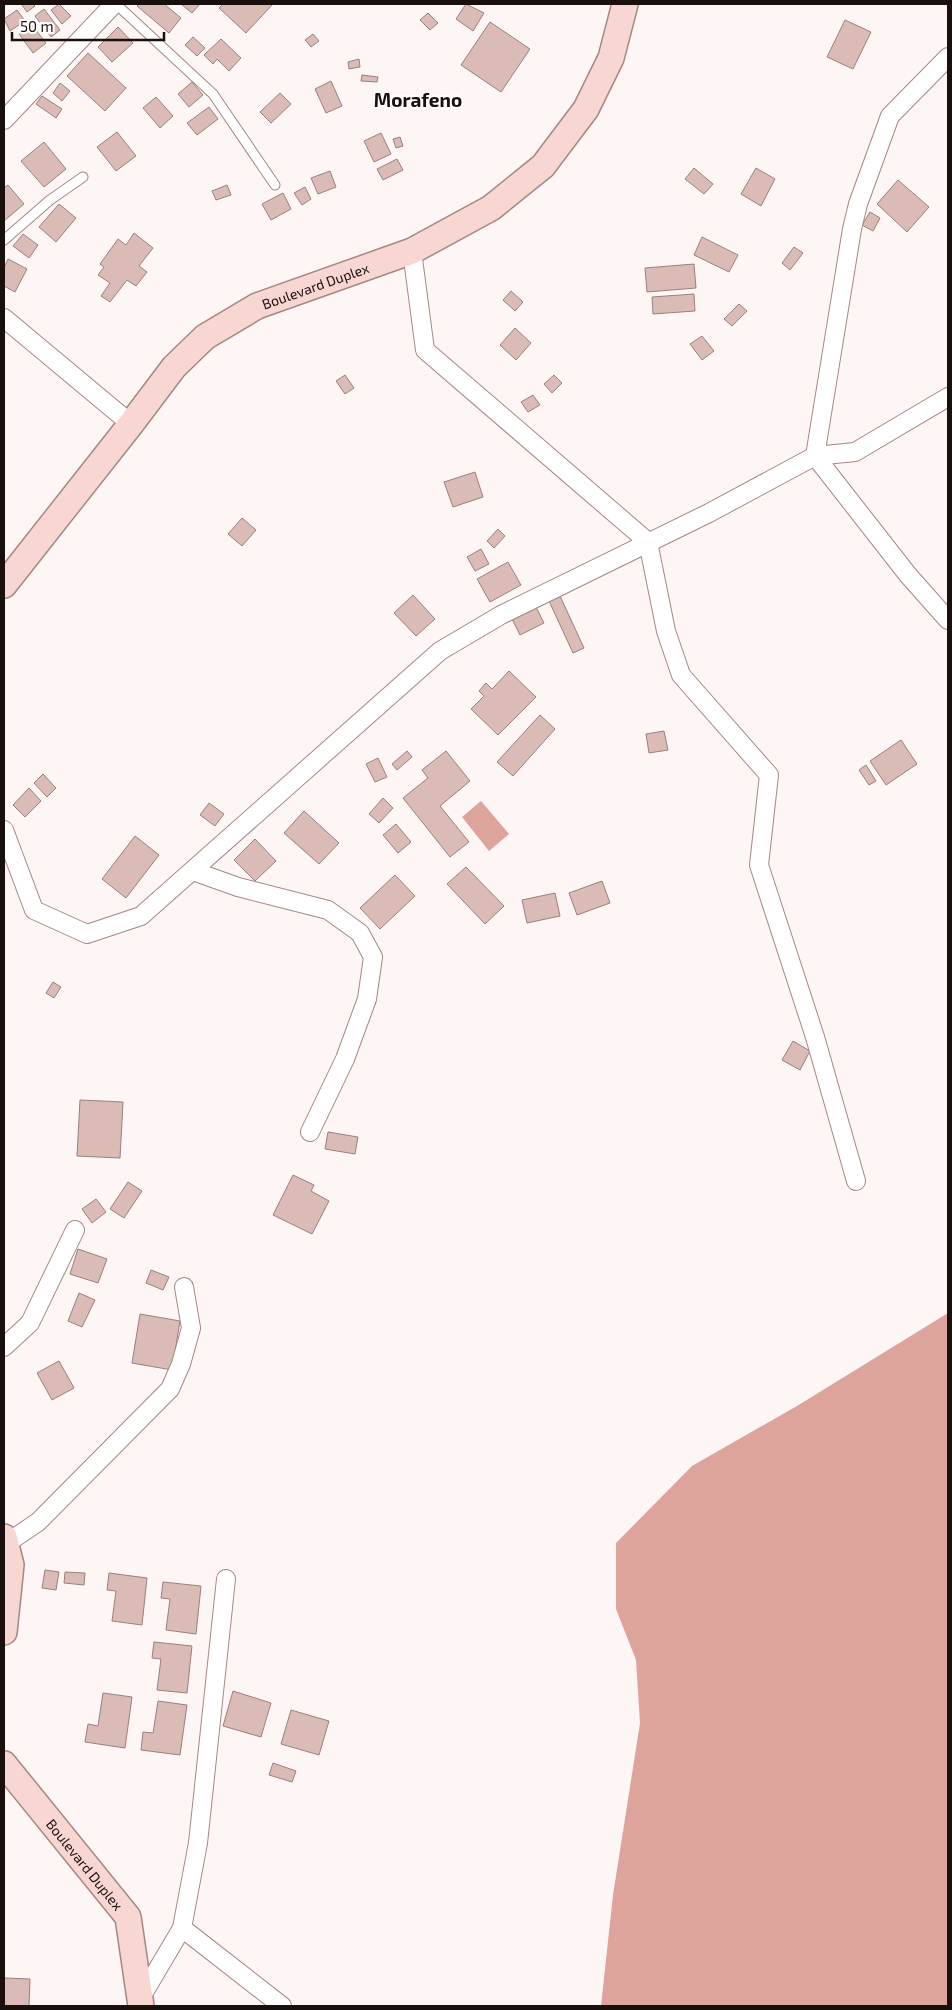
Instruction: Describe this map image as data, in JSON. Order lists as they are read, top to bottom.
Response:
{
  "streets": {
    "street": ["Boulevard Duplex"]
  },
  "districts": ["Morafeno"],
  "scale_bar": "50 m"
}
